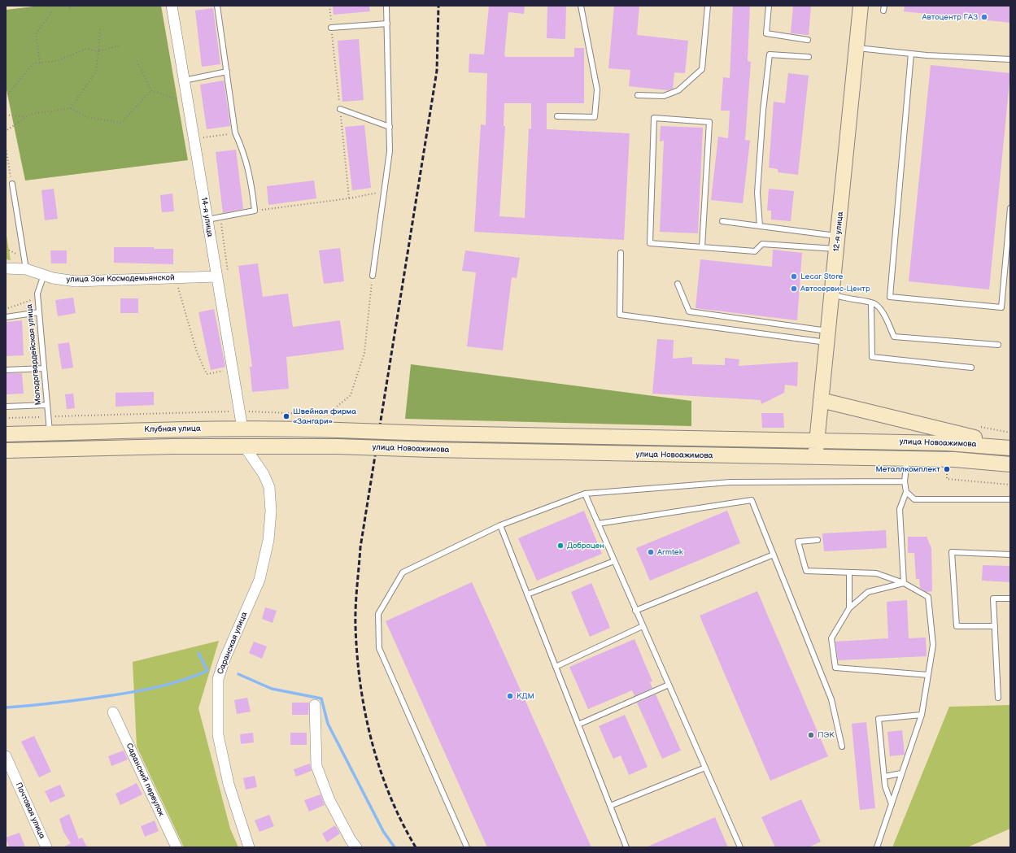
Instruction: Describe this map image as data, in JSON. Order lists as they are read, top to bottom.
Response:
{
  "streets": {
    "main road": ["12-я улица", "Клубная улица", "улица Новоажимова"],
    "street": [
      "14-я улица",
      "улица Зои Космодемьянской",
      "Саранская улица",
      "Саранский переулок",
      "Почтовая улица"
    ],
    "lane": ["Молодогвардейская улица"]
  },
  "crossings": [
    ["14-я улица", "улица Зои Космодемьянской"],
    ["14-я улица", "Клубная улица"],
    ["12-я улица", "улица Новоажимова"],
    ["улица Зои Космодемьянской", "Молодогвардейская улица"],
    ["Молодогвардейская улица", "Клубная улица"],
    ["Клубная улица", "улица Новоажимова"],
    ["Клубная улица", "Саранская улица"]
  ],
  "places": [
    "Автоцентр ГАЗ",
    "Lecar Store",
    "Автосервис-Центр",
    "Швейная фирма «Зангари»",
    "Металлкомплект",
    "Доброцен",
    "Armtek",
    "КДМ",
    "ПЭК"
  ]
}
